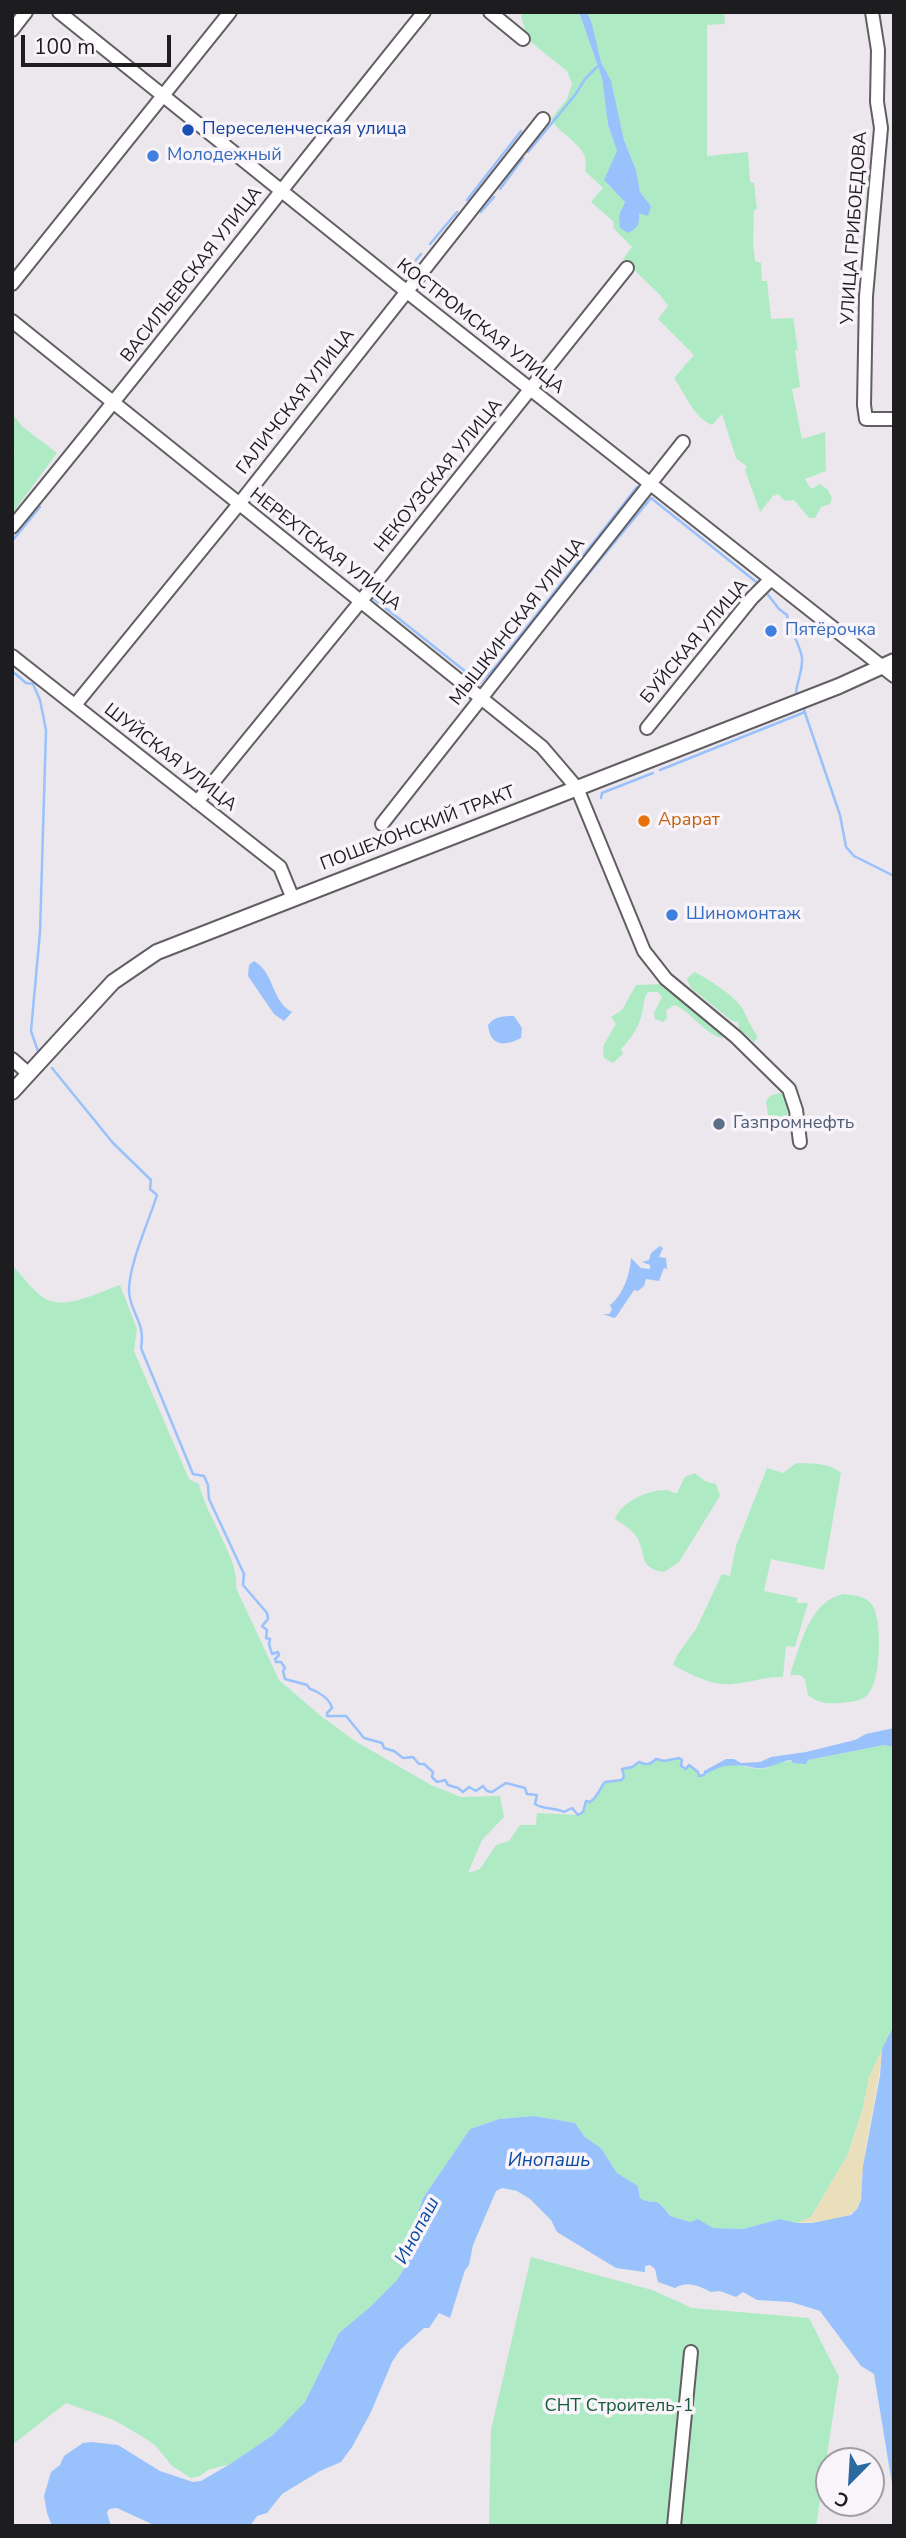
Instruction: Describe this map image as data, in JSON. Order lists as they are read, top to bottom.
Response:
{
  "streets": {
    "main road": ["ПОШЕХОНСКИЙ ТРАКТ"],
    "street": [
      "УЛИЦА ГРИБОЕДОВА",
      "ВАСИЛЬЕВСКАЯ УЛИЦА",
      "КОСТРОМСКАЯ УЛИЦА",
      "ГАЛИЧСКАЯ УЛИЦА",
      "НЕКОУЗСКАЯ УЛИЦА",
      "НЕРЕХТСКАЯ УЛИЦА",
      "МЫШКИНСКАЯ УЛИЦА",
      "БУЙСКАЯ УЛИЦА",
      "ШУЙСКАЯ УЛИЦА"
    ]
  },
  "crossings": [
    ["ВАСИЛЬЕВСКАЯ УЛИЦА", "КОСТРОМСКАЯ УЛИЦА"],
    ["ВАСИЛЬЕВСКАЯ УЛИЦА", "НЕРЕХТСКАЯ УЛИЦА"],
    ["КОСТРОМСКАЯ УЛИЦА", "ГАЛИЧСКАЯ УЛИЦА"],
    ["КОСТРОМСКАЯ УЛИЦА", "НЕКОУЗСКАЯ УЛИЦА"],
    ["КОСТРОМСКАЯ УЛИЦА", "МЫШКИНСКАЯ УЛИЦА"],
    ["КОСТРОМСКАЯ УЛИЦА", "БУЙСКАЯ УЛИЦА"],
    ["КОСТРОМСКАЯ УЛИЦА", "ПОШЕХОНСКИЙ ТРАКТ"],
    ["ГАЛИЧСКАЯ УЛИЦА", "НЕРЕХТСКАЯ УЛИЦА"],
    ["ГАЛИЧСКАЯ УЛИЦА", "ШУЙСКАЯ УЛИЦА"],
    ["НЕКОУЗСКАЯ УЛИЦА", "НЕРЕХТСКАЯ УЛИЦА"],
    ["НЕКОУЗСКАЯ УЛИЦА", "ШУЙСКАЯ УЛИЦА"],
    ["НЕРЕХТСКАЯ УЛИЦА", "МЫШКИНСКАЯ УЛИЦА"],
    ["НЕРЕХТСКАЯ УЛИЦА", "ПОШЕХОНСКИЙ ТРАКТ"],
    ["ШУЙСКАЯ УЛИЦА", "ПОШЕХОНСКИЙ ТРАКТ"]
  ],
  "water": ["Инопашь", "Инопаш"],
  "parks": ["СНТ Строитель-1"],
  "places": [
    "Переселенческая улица",
    "Молодежный",
    "Пятёрочка",
    "Арарат",
    "Шиномонтаж",
    "Газпромнефть"
  ],
  "scale_bar": "100 m",
  "north": "bottom left"
}
